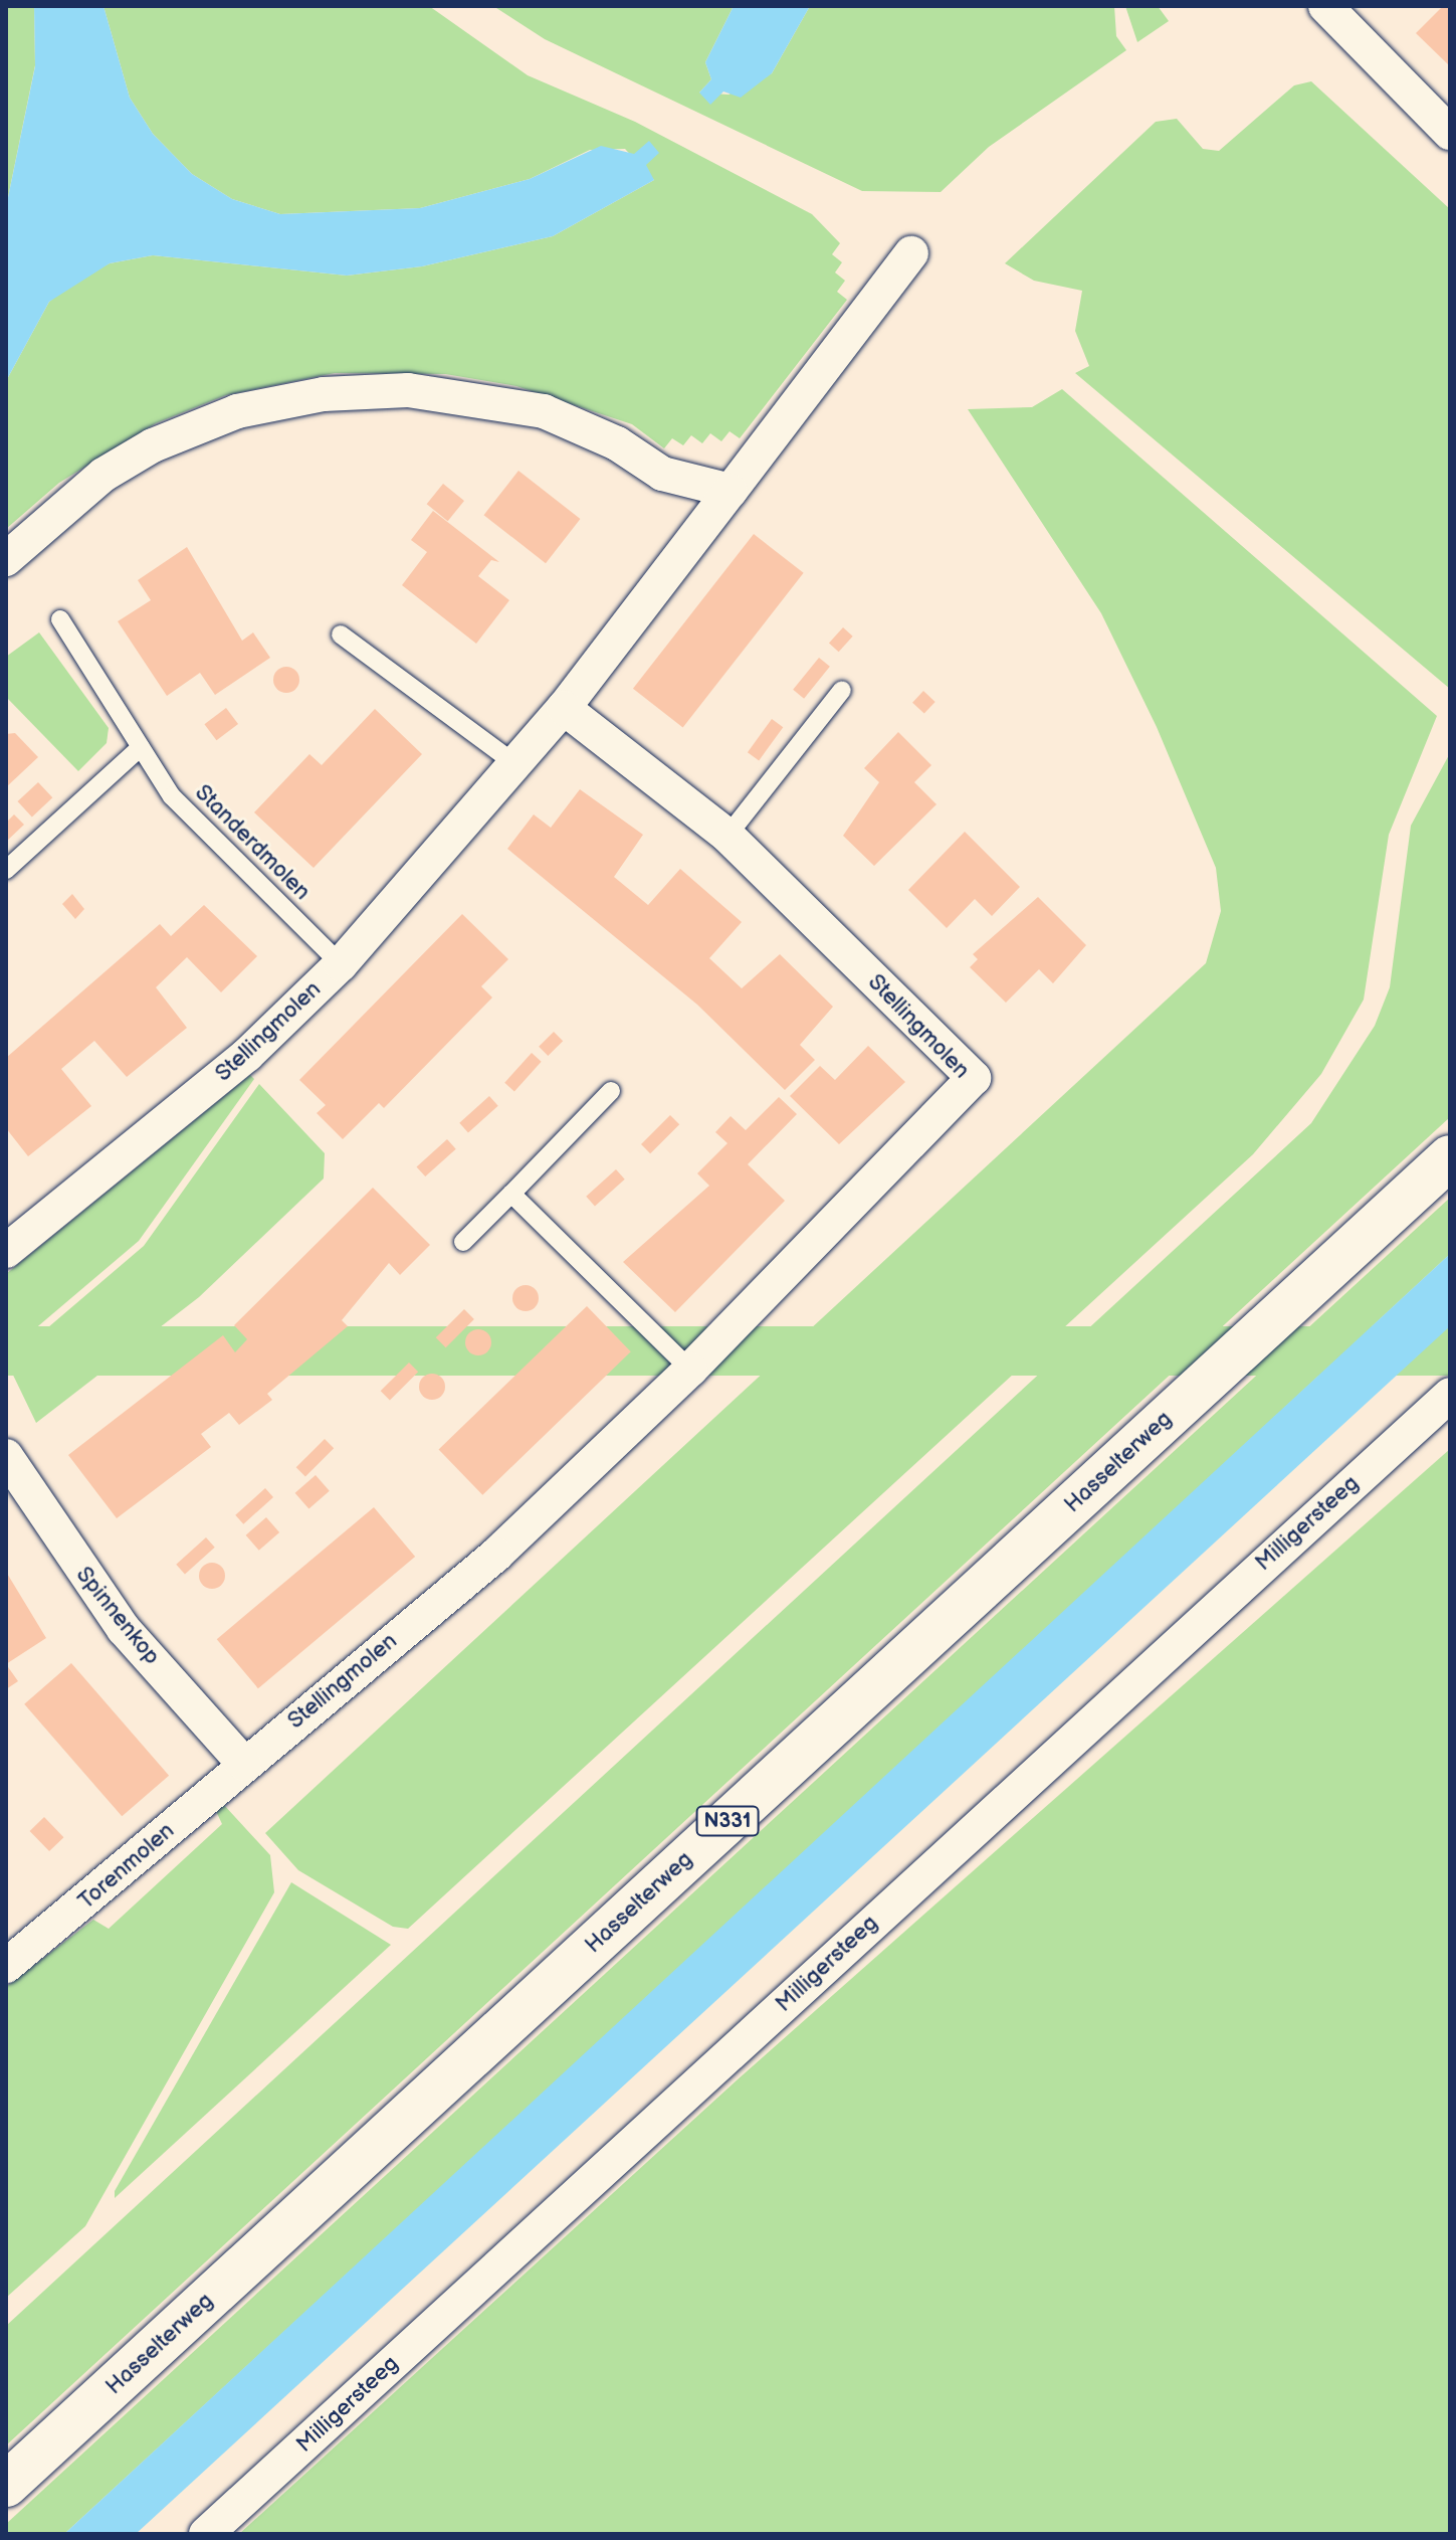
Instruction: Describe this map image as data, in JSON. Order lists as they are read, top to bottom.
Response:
{
  "streets": {
    "main road": ["Hasselterweg", "N331"],
    "street": [
      "Stellingmolen",
      "Milligersteeg",
      "Spinnenkop",
      "Torenmolen"
    ],
    "lane": ["Standerdmolen"]
  },
  "crossings": [
    ["Standerdmolen", "Stellingmolen"],
    ["Stellingmolen", "Spinnenkop"],
    ["Stellingmolen", "Torenmolen"],
    ["Spinnenkop", "Torenmolen"]
  ]
}
